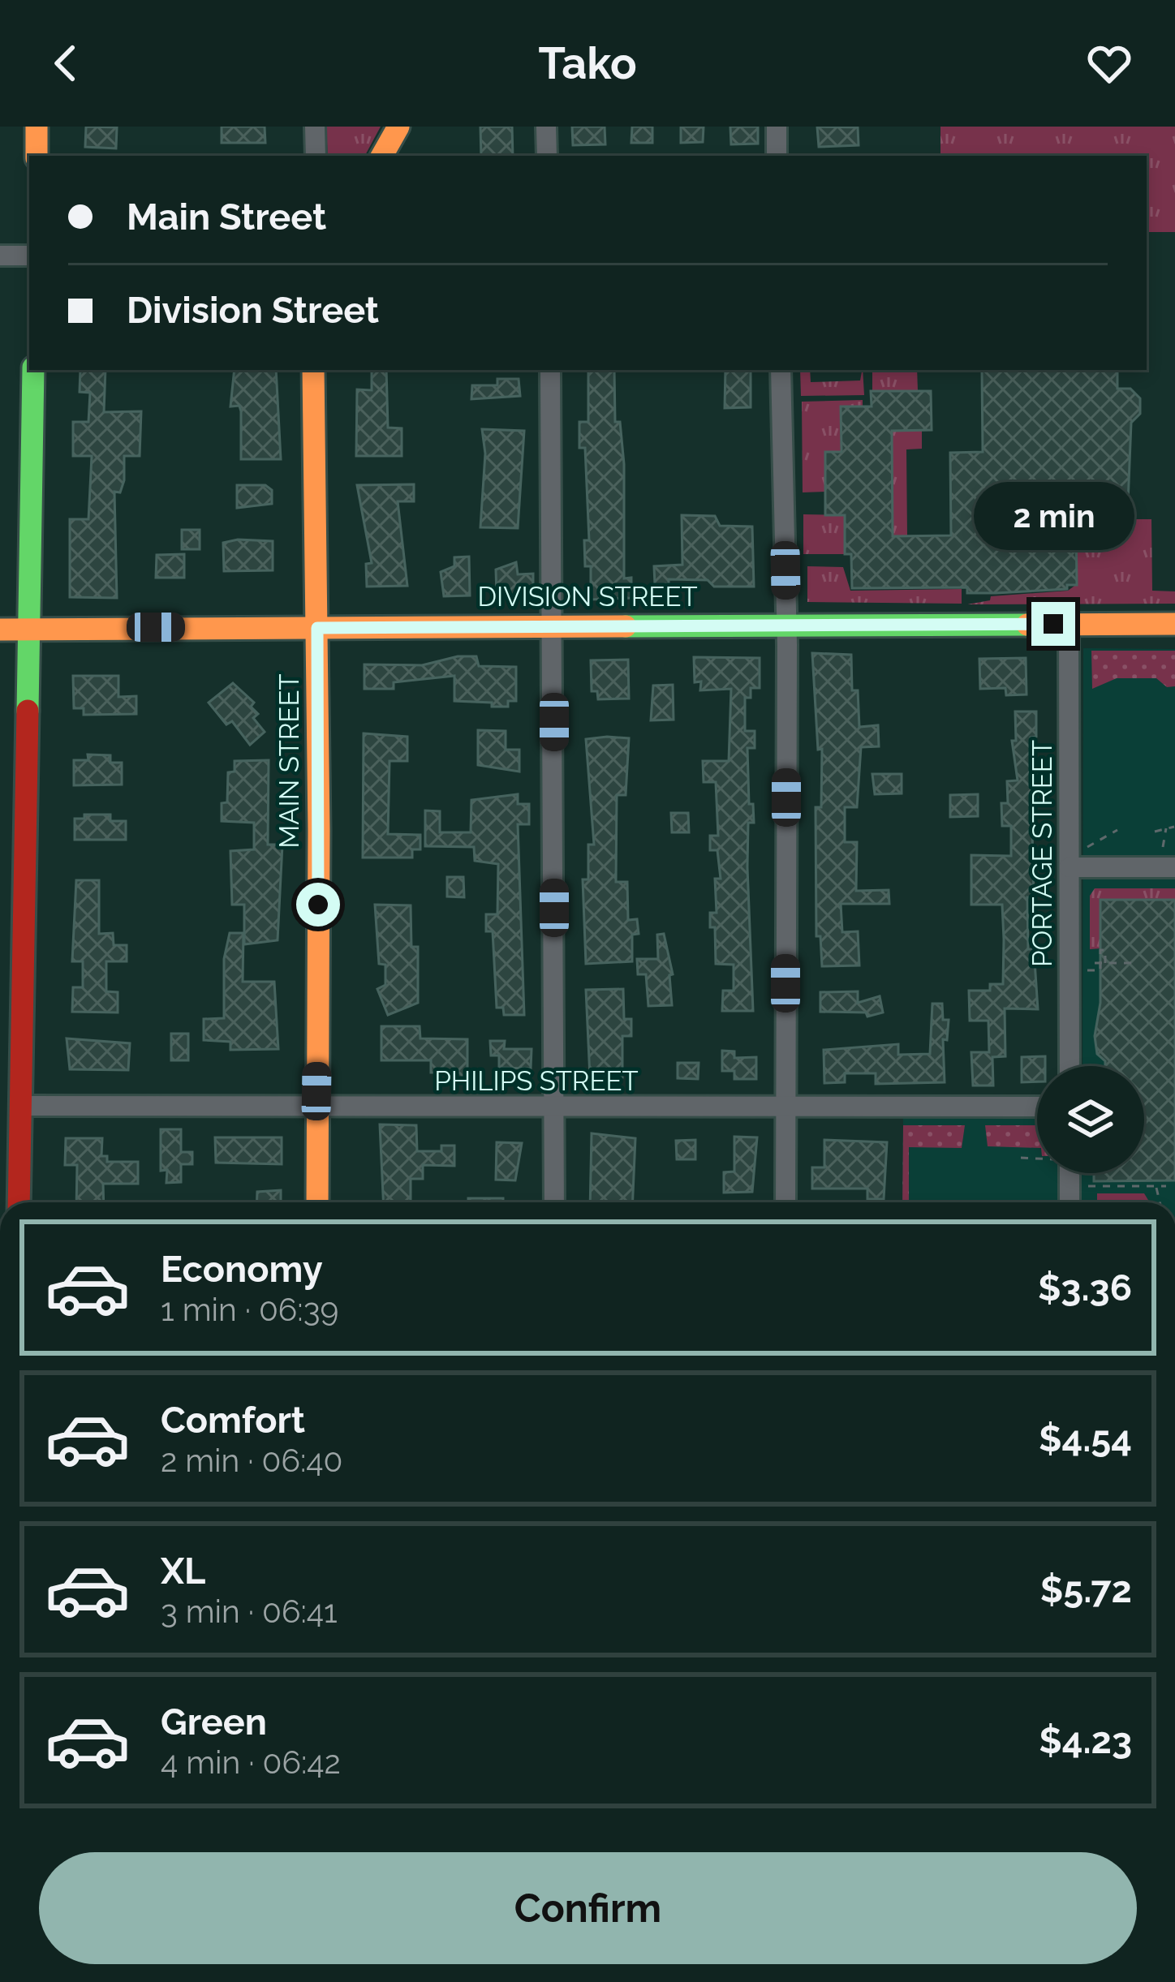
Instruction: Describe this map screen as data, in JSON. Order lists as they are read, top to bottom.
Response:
{
  "streets": {
    "main road": ["DIVISION STREET", "MAIN STREET"],
    "street": ["PORTAGE STREET", "PHILIPS STREET"]
  },
  "crossings": [
    ["DIVISION STREET", "MAIN STREET"],
    ["DIVISION STREET", "PORTAGE STREET"],
    ["MAIN STREET", "PHILIPS STREET"]
  ],
  "page": {
    "header": "Tako",
    "banner": ["Main Street", "Division Street"],
    "bubble": "2 min",
    "list": [
      {
        "name": "Economy",
        "note": "1 min · 06:39",
        "value": "$3.36"
      },
      {
        "name": "Comfort",
        "note": "2 min · 06:40",
        "value": "$4.54"
      },
      {
        "name": "XL",
        "note": "3 min · 06:41",
        "value": "$5.72"
      },
      {
        "name": "Green",
        "note": "4 min · 06:42",
        "value": "$4.23"
      }
    ],
    "buttons": "Confirm"
  }
}
